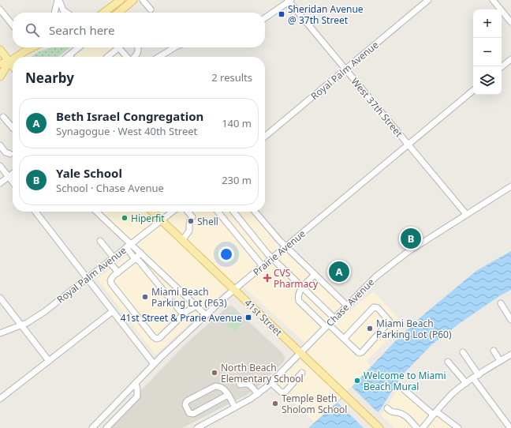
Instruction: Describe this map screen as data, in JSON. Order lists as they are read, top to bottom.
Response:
{
  "streets": {
    "main road": ["41st Street"],
    "street": [
      "Royal Palm Avenue",
      "West 37th Street",
      "Prairie Avenue",
      "Chase Avenue"
    ]
  },
  "crossings": [
    ["Royal Palm Avenue", "West 37th Street"],
    ["Royal Palm Avenue", "41st Street"],
    ["West 37th Street", "Prairie Avenue"],
    ["West 37th Street", "Chase Avenue"],
    ["Prairie Avenue", "41st Street"],
    ["Chase Avenue", "41st Street"]
  ],
  "places": {
    "transit": ["Sheridan Avenue @ 37th Street", "41st Street & Prarie Avenue"],
    "other": [
      "Hiperfit",
      "Shell",
      "Miami Beach Parking Lot (P63)",
      "Miami Beach Parking Lot (P60)",
      "North Beach Elementary School",
      "Welcome to Miami Beach Mural",
      "Temple Beth Sholom School"
    ],
    "health": ["CVS Pharmacy"]
  },
  "page": {
    "map_buttons": ["+", "−"],
    "search": "Search here",
    "heading": ["Nearby", "2 results"],
    "list": [
      {
        "mark": "A",
        "name": "Beth Israel Congregation",
        "note": "Synagogue · West 40th Street",
        "value": "140 m"
      },
      {
        "mark": "B",
        "name": "Yale School",
        "note": "School · Chase Avenue",
        "value": "230 m"
      }
    ],
    "pins": ["B", "A"]
  }
}
